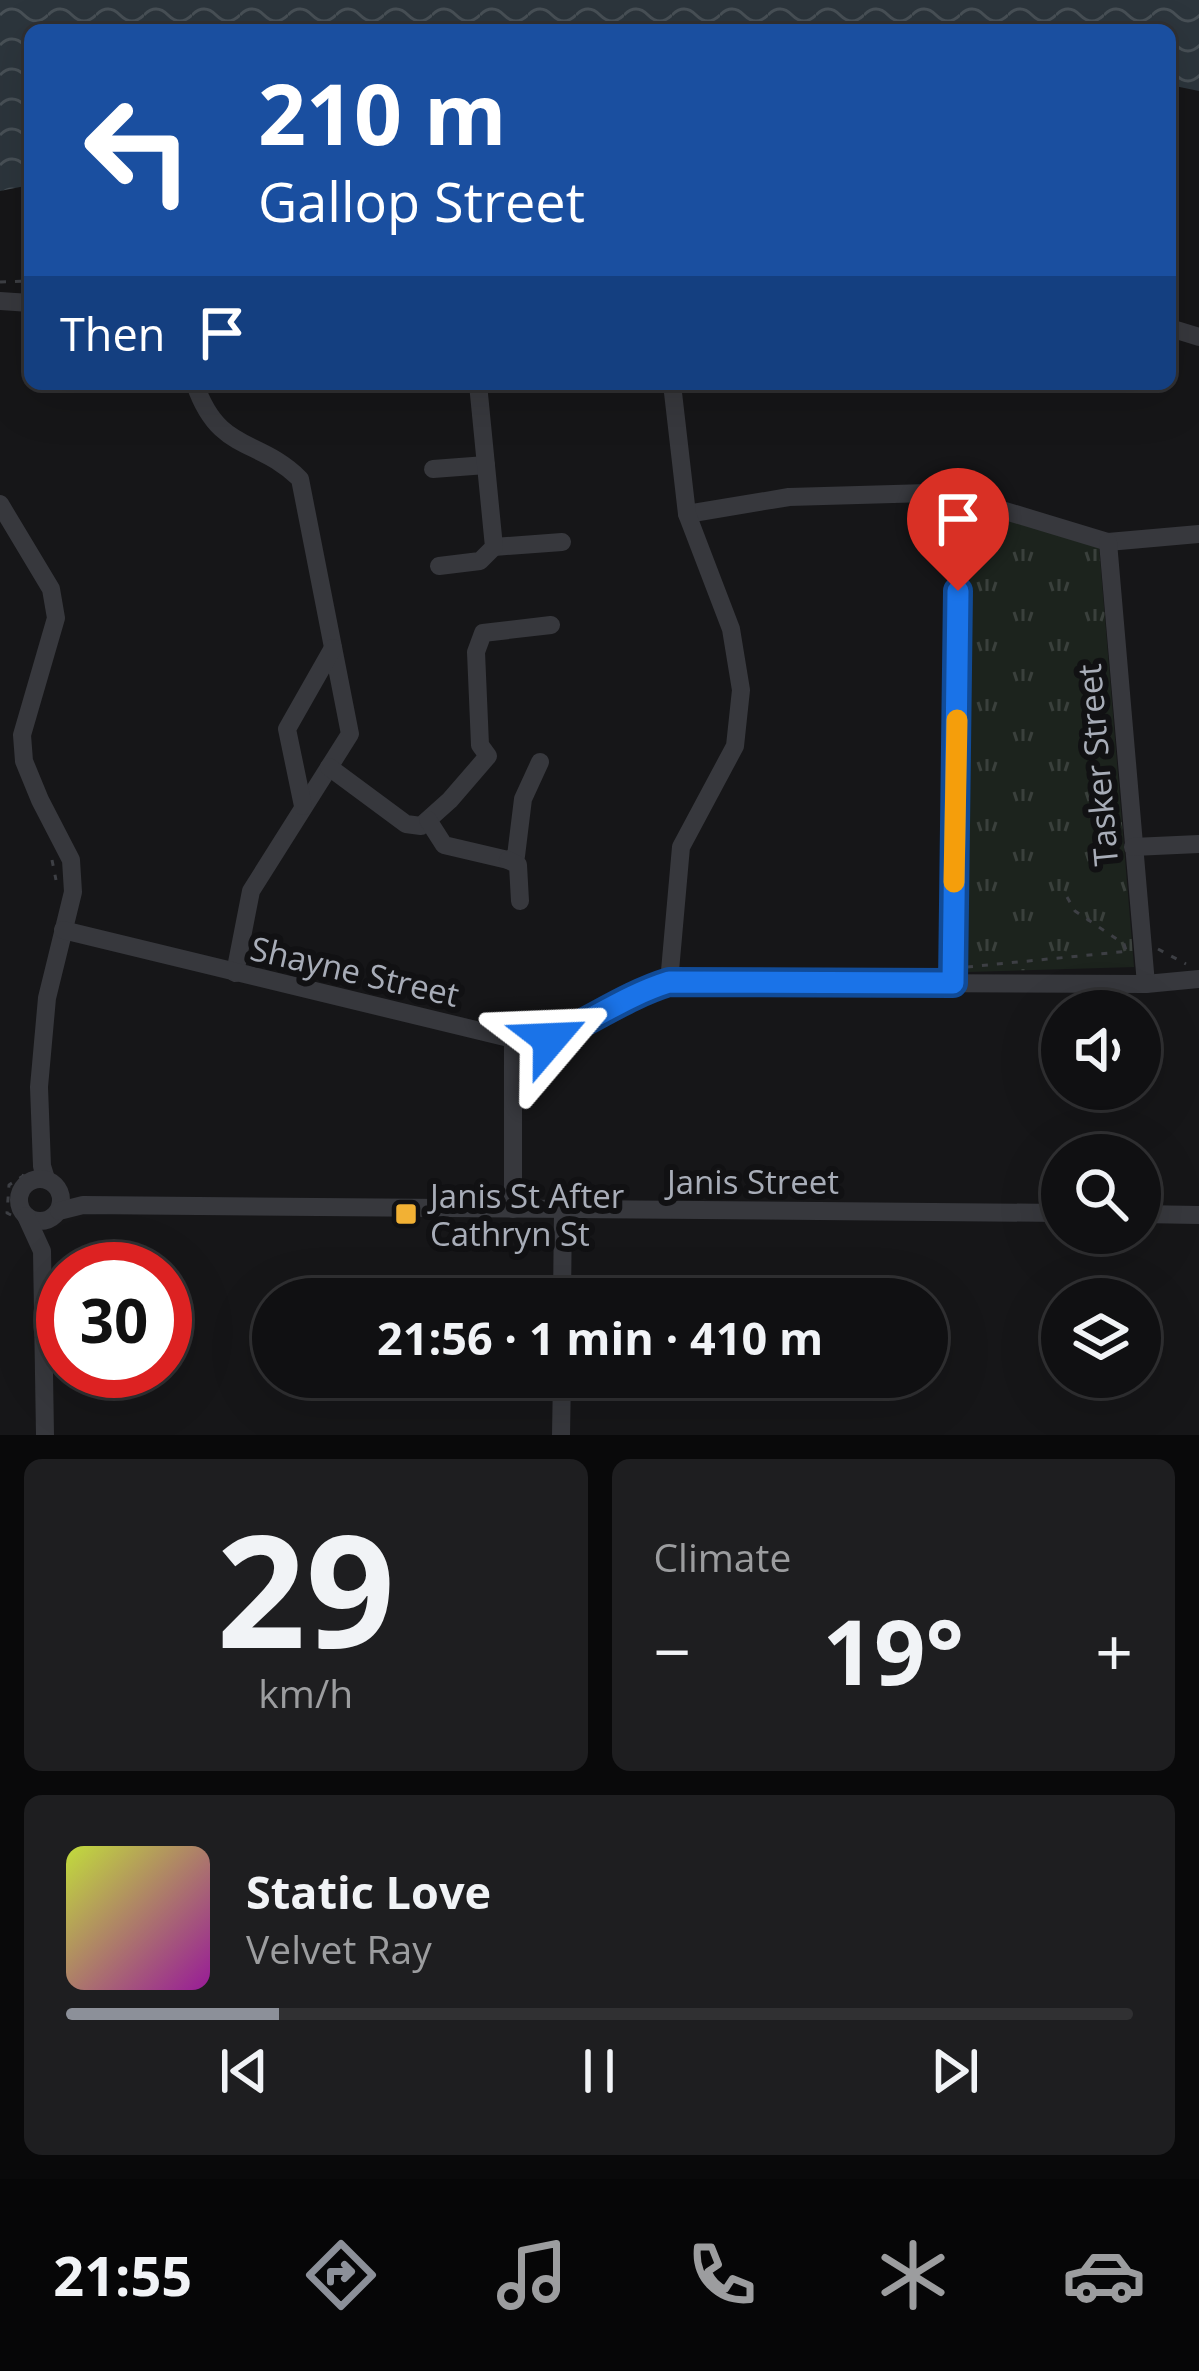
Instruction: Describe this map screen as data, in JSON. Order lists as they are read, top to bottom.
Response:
{
  "streets": {
    "street": ["Tasker Street", "Shayne Street", "Janis Street"]
  },
  "crossings": [
    ["Tasker Street", "Shayne Street"]
  ],
  "places": {
    "transit": ["Janis St After Cathryn St"]
  },
  "page": {
    "turn": ["210 m", "Gallop Street"],
    "then": "Then",
    "limit": "30",
    "trip": "21:56 · 1 min · 410 m",
    "tile": [
      ["29", "km/h"],
      "Climate"
    ],
    "heat": ["−", "19°", "+"],
    "song": ["Static Love", "Velvet Ray"],
    "tabs": "21:55"
  }
}
